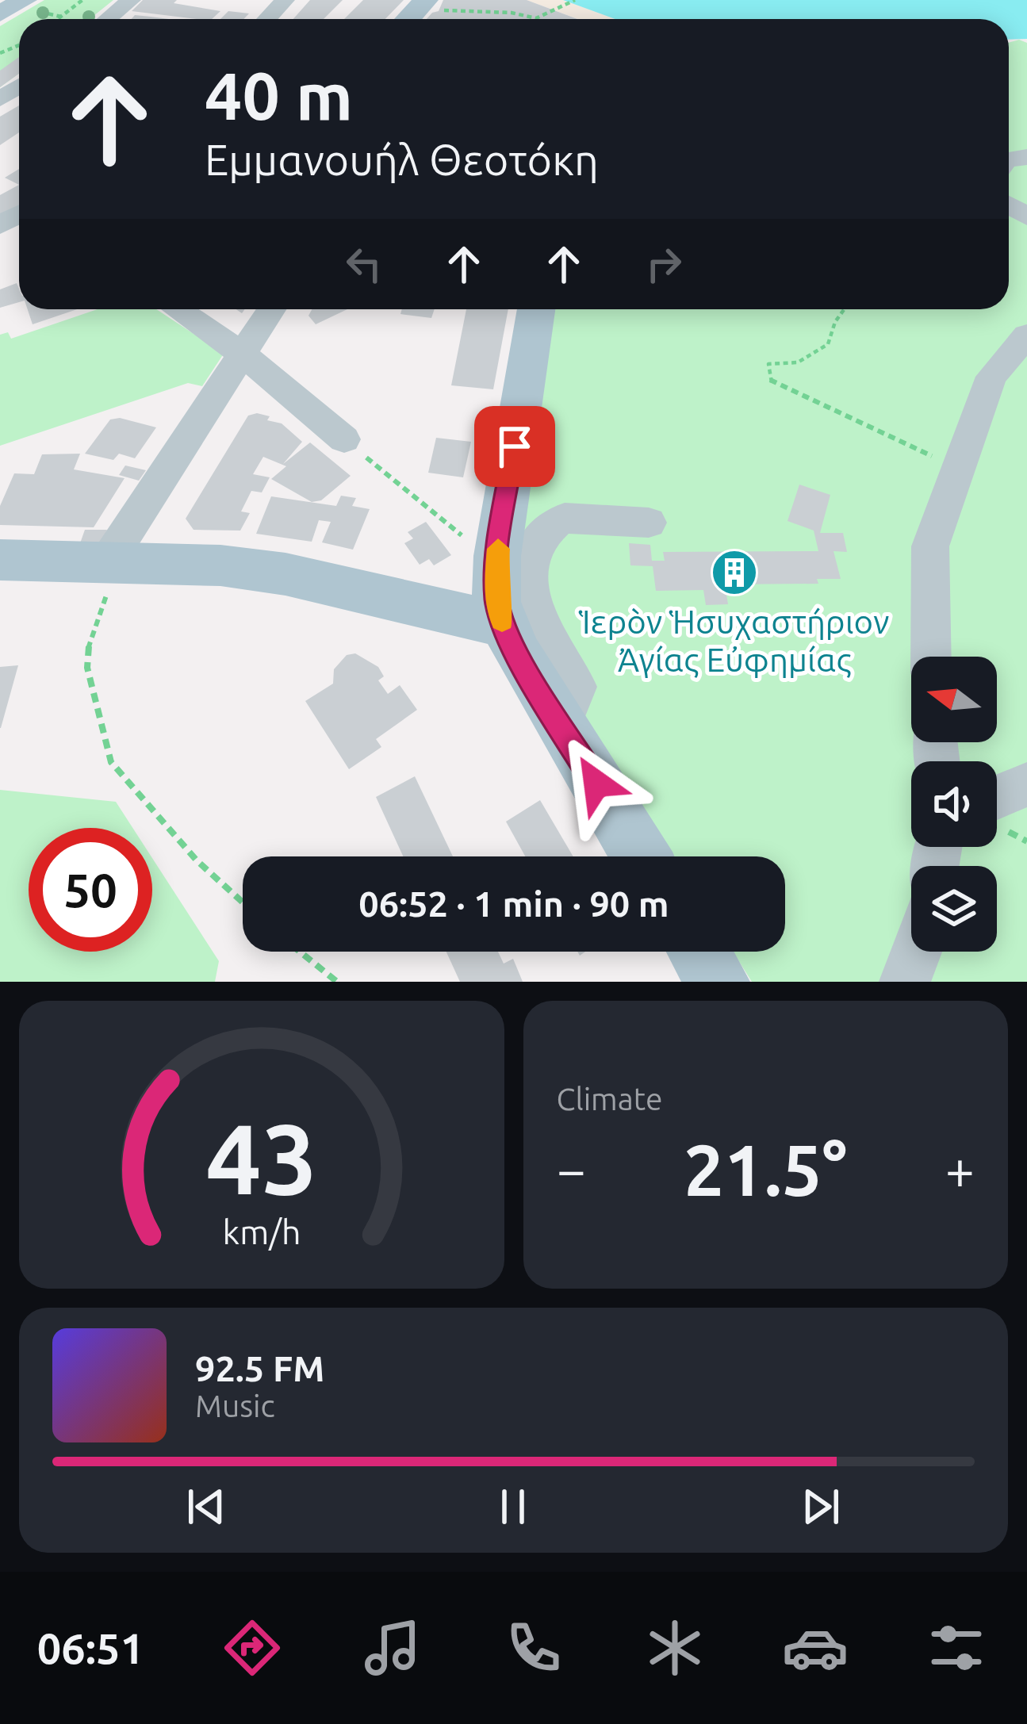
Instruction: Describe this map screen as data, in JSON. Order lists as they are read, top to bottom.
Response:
{
  "places": {
    "building": ["Ἱερὸν Ἡσυχαστήριον Ἀγίας Εὐφημίας"]
  },
  "north": "left",
  "page": {
    "turn": ["40 m", "Εμμανουήλ Θεοτόκη"],
    "limit": "50",
    "trip": "06:52 · 1 min · 90 m",
    "tile": "Climate",
    "heat": ["−", "21.5°", "+"],
    "song": ["92.5 FM", "Music"],
    "tabs": "06:51",
    "gauge": ["43", "km/h"]
  }
}
